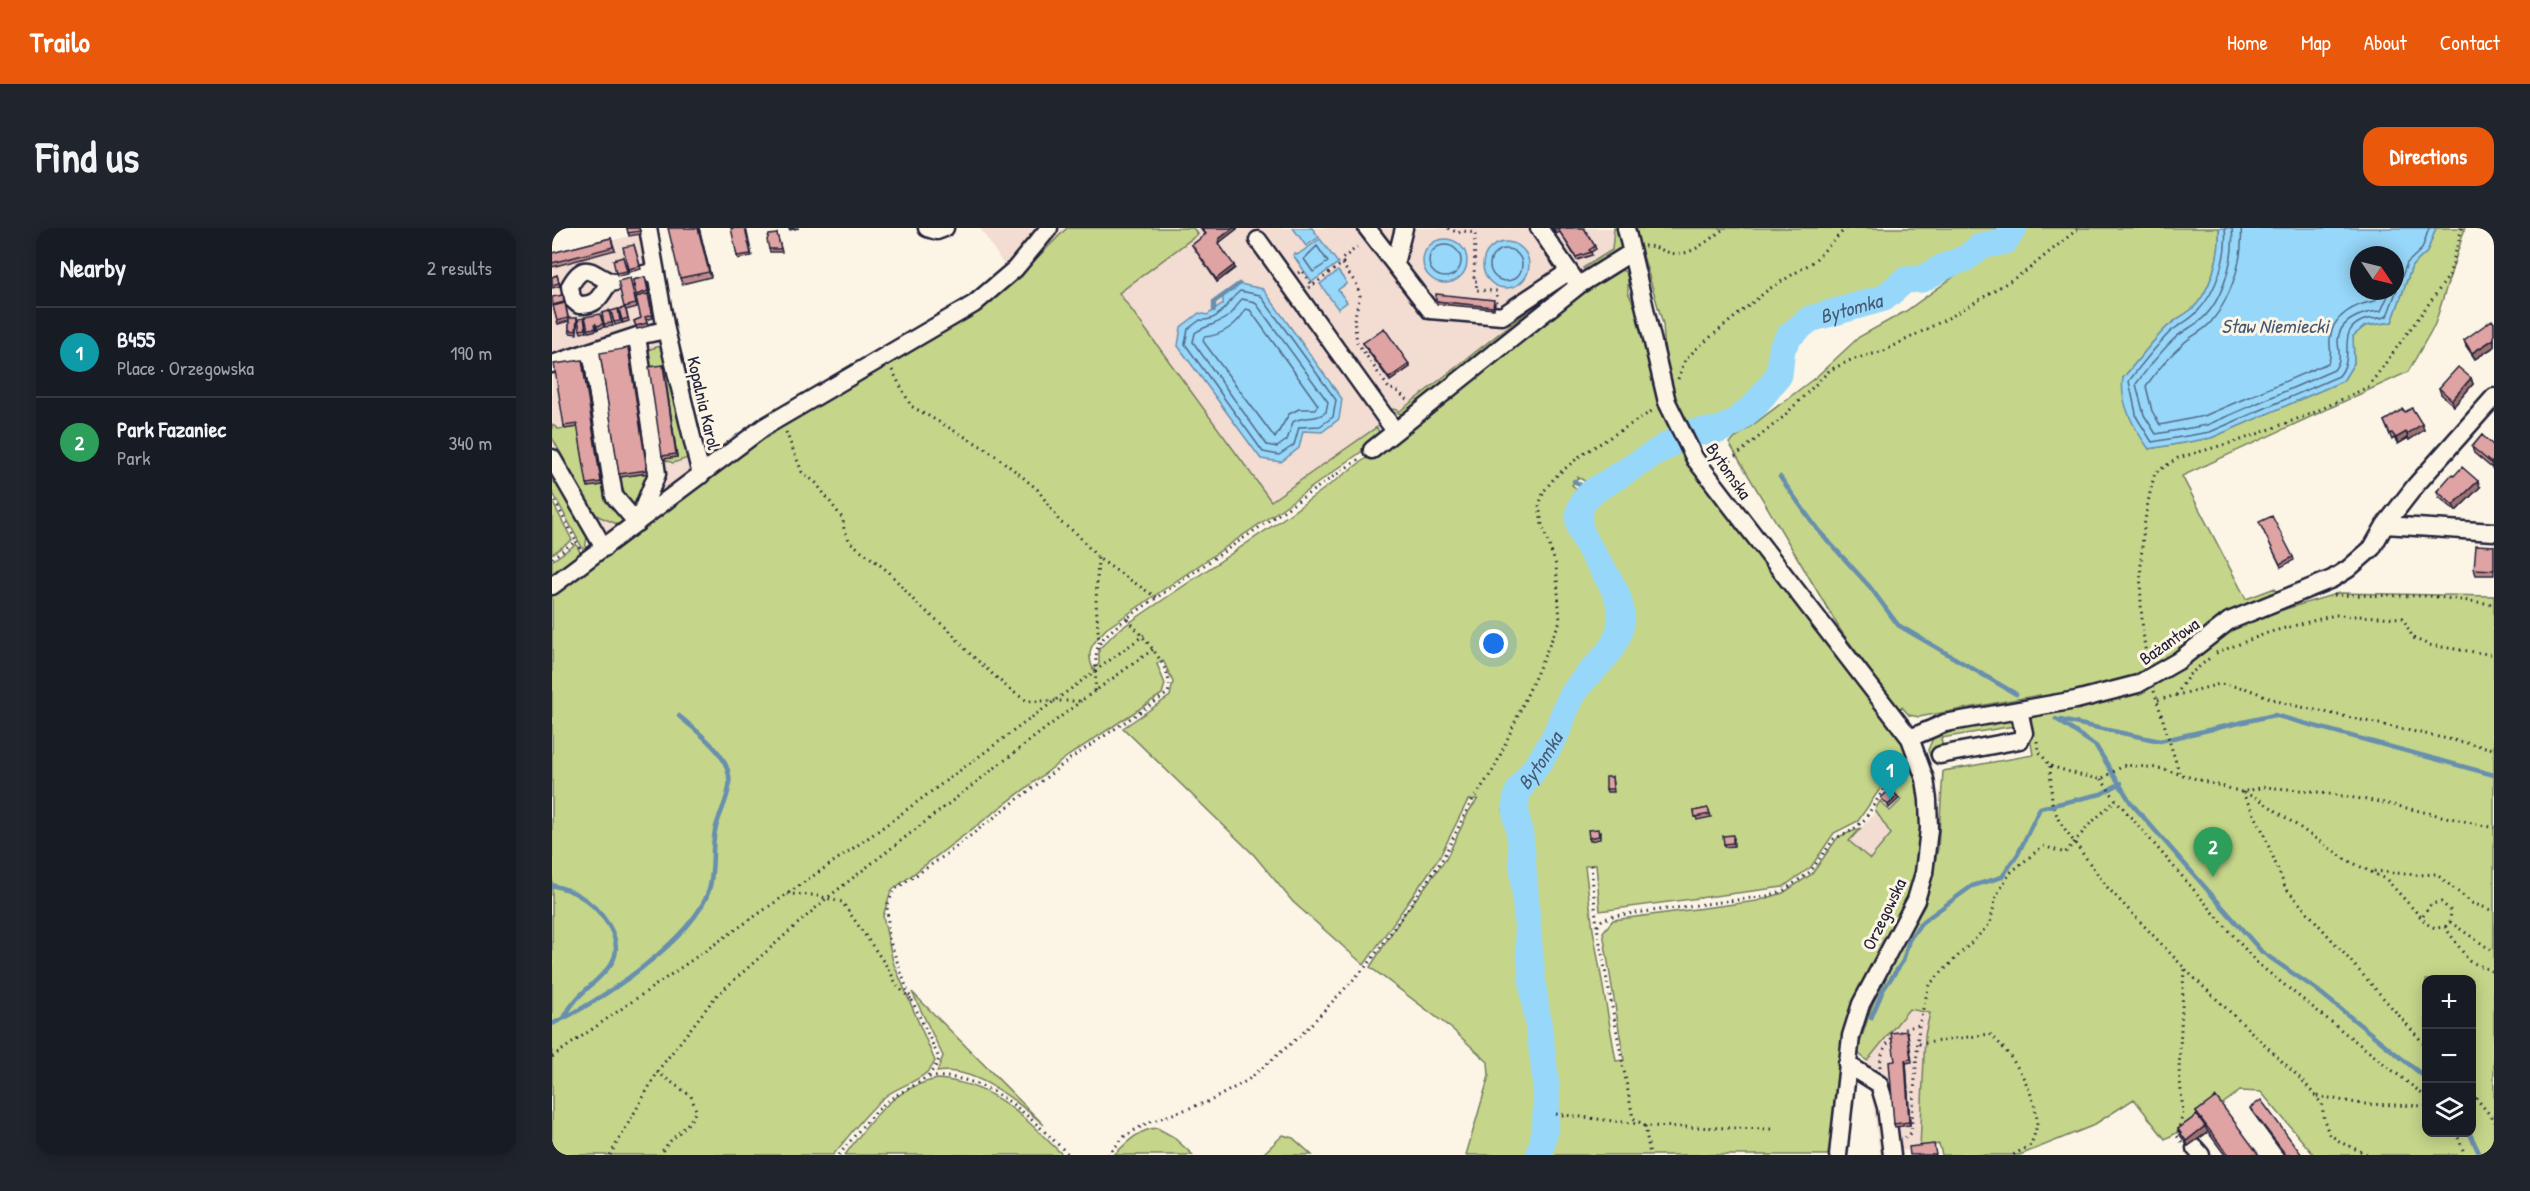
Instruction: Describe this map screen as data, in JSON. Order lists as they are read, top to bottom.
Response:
{
  "streets": {
    "street": [
      "Kopalnia Karol",
      "Bytomska",
      "Bażantowa",
      "Orzegowska"
    ]
  },
  "crossings": [
    ["Bytomska", "Orzegowska"],
    ["Bażantowa", "Orzegowska"]
  ],
  "water": ["Bytomka", "Staw Niemiecki"],
  "north": "bottom right",
  "page": {
    "header": "Trailo",
    "nav": [
      "Home",
      "Map",
      "About",
      "Contact"
    ],
    "buttons": "Directions",
    "title": "Find us",
    "heading": ["Nearby", "2 results"],
    "list": [
      {
        "mark": "1",
        "name": "B455",
        "note": "Place · Orzegowska",
        "value": "190 m"
      },
      {
        "mark": "2",
        "name": "Park Fazaniec",
        "note": "Park",
        "value": "340 m"
      }
    ],
    "pins": ["1", "2"],
    "map_buttons": ["+", "−"]
  }
}
